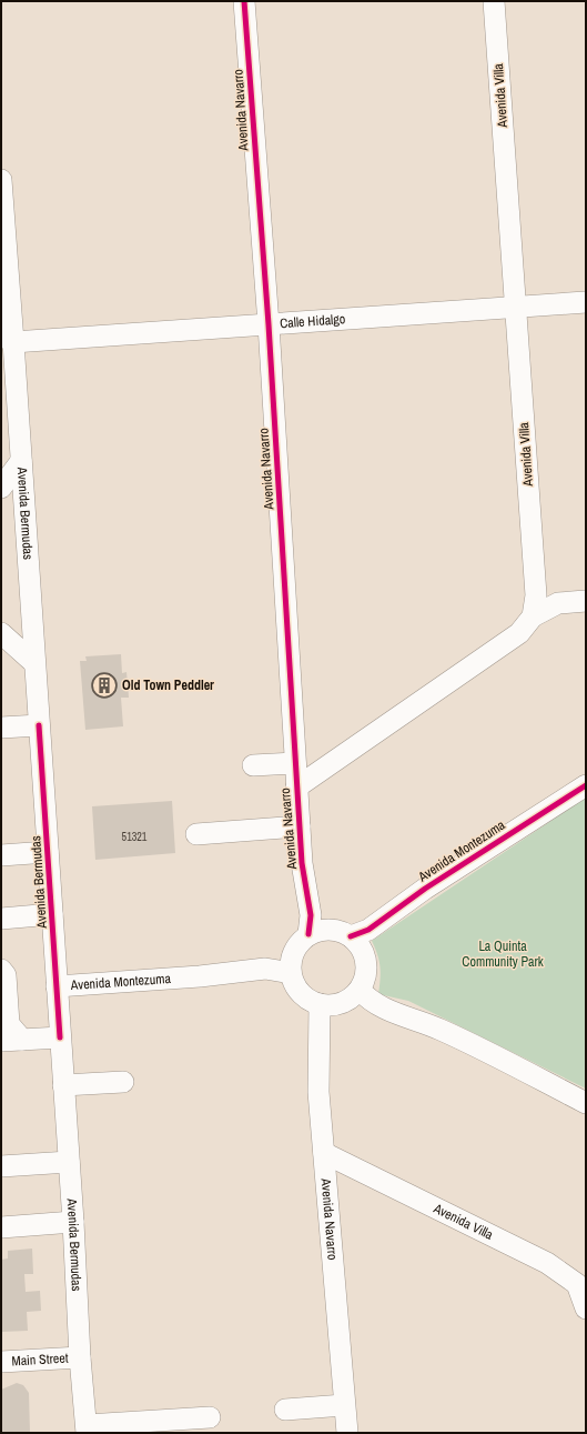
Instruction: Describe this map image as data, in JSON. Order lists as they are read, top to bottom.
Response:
{
  "streets": {
    "street": [
      "Avenida Villa",
      "Avenida Navarro",
      "Calle Hidalgo",
      "Avenida Bermudas",
      "Avenida Montezuma",
      "Main Street"
    ]
  },
  "crossings": [
    ["Avenida Villa", "Avenida Navarro"],
    ["Avenida Villa", "Calle Hidalgo"],
    ["Avenida Navarro", "Calle Hidalgo"],
    ["Avenida Navarro", "Avenida Montezuma"],
    ["Calle Hidalgo", "Avenida Bermudas"],
    ["Avenida Bermudas", "Avenida Montezuma"],
    ["Avenida Bermudas", "Main Street"]
  ],
  "parks": ["La Quinta Community Park"],
  "places": {
    "building": ["Old Town Peddler"]
  },
  "house_numbers": ["51321"]
}
